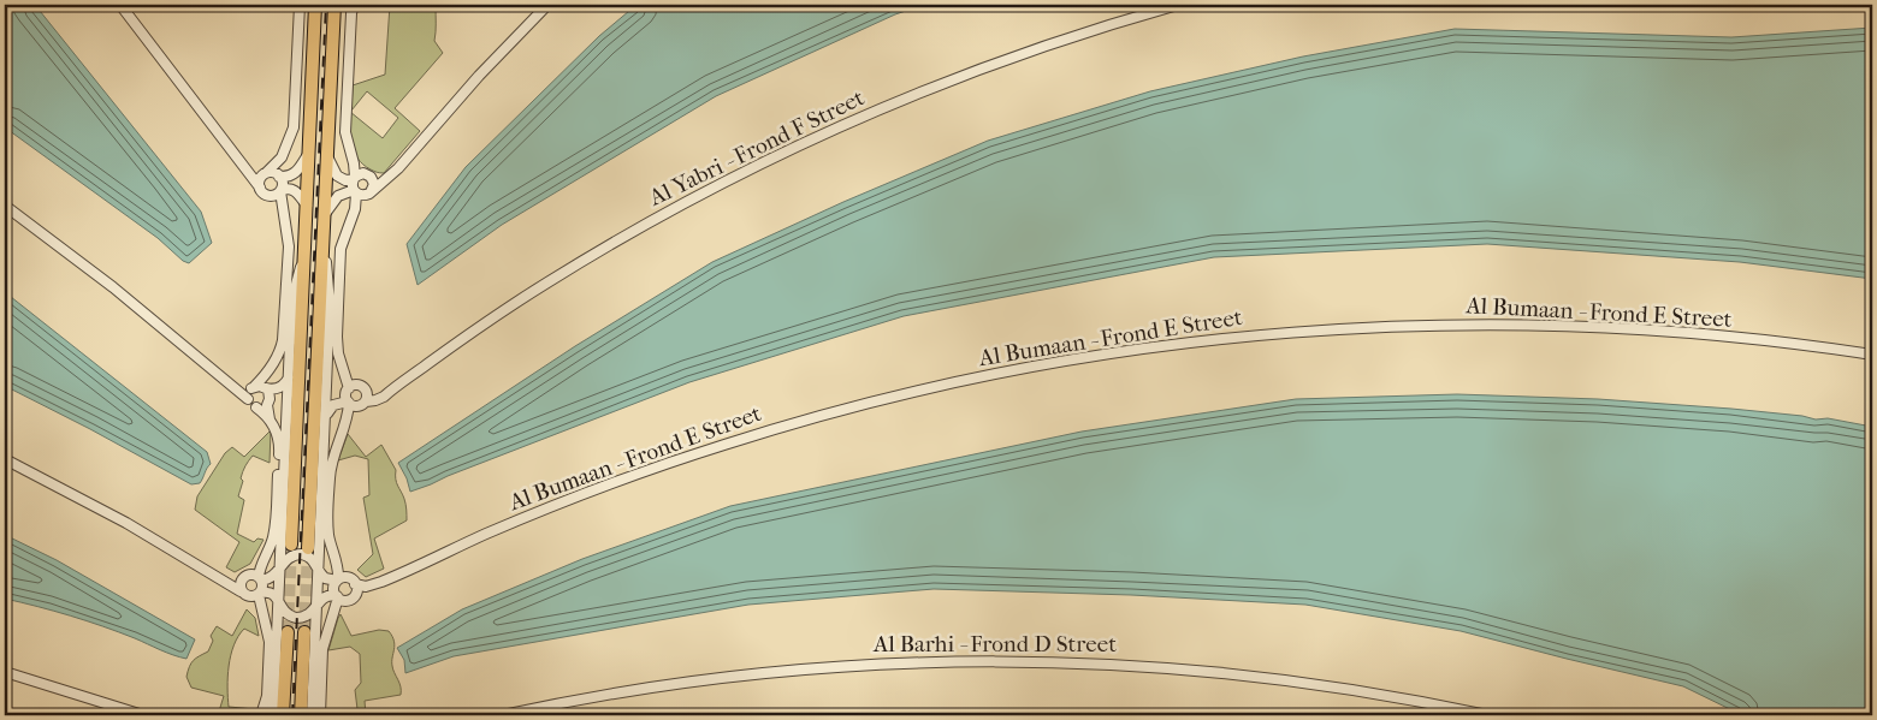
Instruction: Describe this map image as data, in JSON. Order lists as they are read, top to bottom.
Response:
{
  "streets": {
    "street": ["Al Yabri - Frond F Street", "Al Bumaan - Frond E Street", "Al Barhi - Frond D Street"]
  }
}
